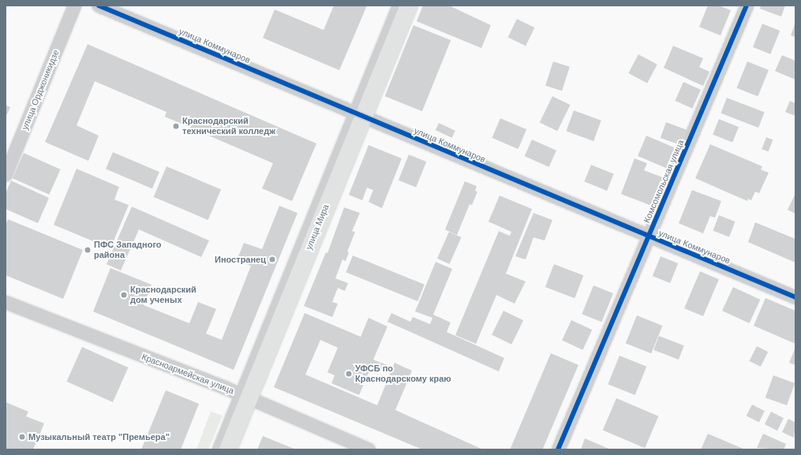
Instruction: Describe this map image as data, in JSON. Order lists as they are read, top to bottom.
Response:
{
  "streets": {
    "main road": ["улица Мира"],
    "street": [
      "улица Коммунаров",
      "улица Орджоникидзе",
      "Комсомольская улица",
      "Красноармейская улица"
    ]
  },
  "crossings": [
    ["улица Коммунаров", "Комсомольская улица"],
    ["улица Коммунаров", "улица Мира"],
    ["улица Мира", "Красноармейская улица"]
  ],
  "places": [
    "Краснодарский технический колледж",
    "ПФС Западного района",
    "Иностранец",
    "Краснодарский дом ученых",
    "УФСБ по Краснодарскому краю",
    "Музыкальный театр \"Премьера\""
  ]
}
